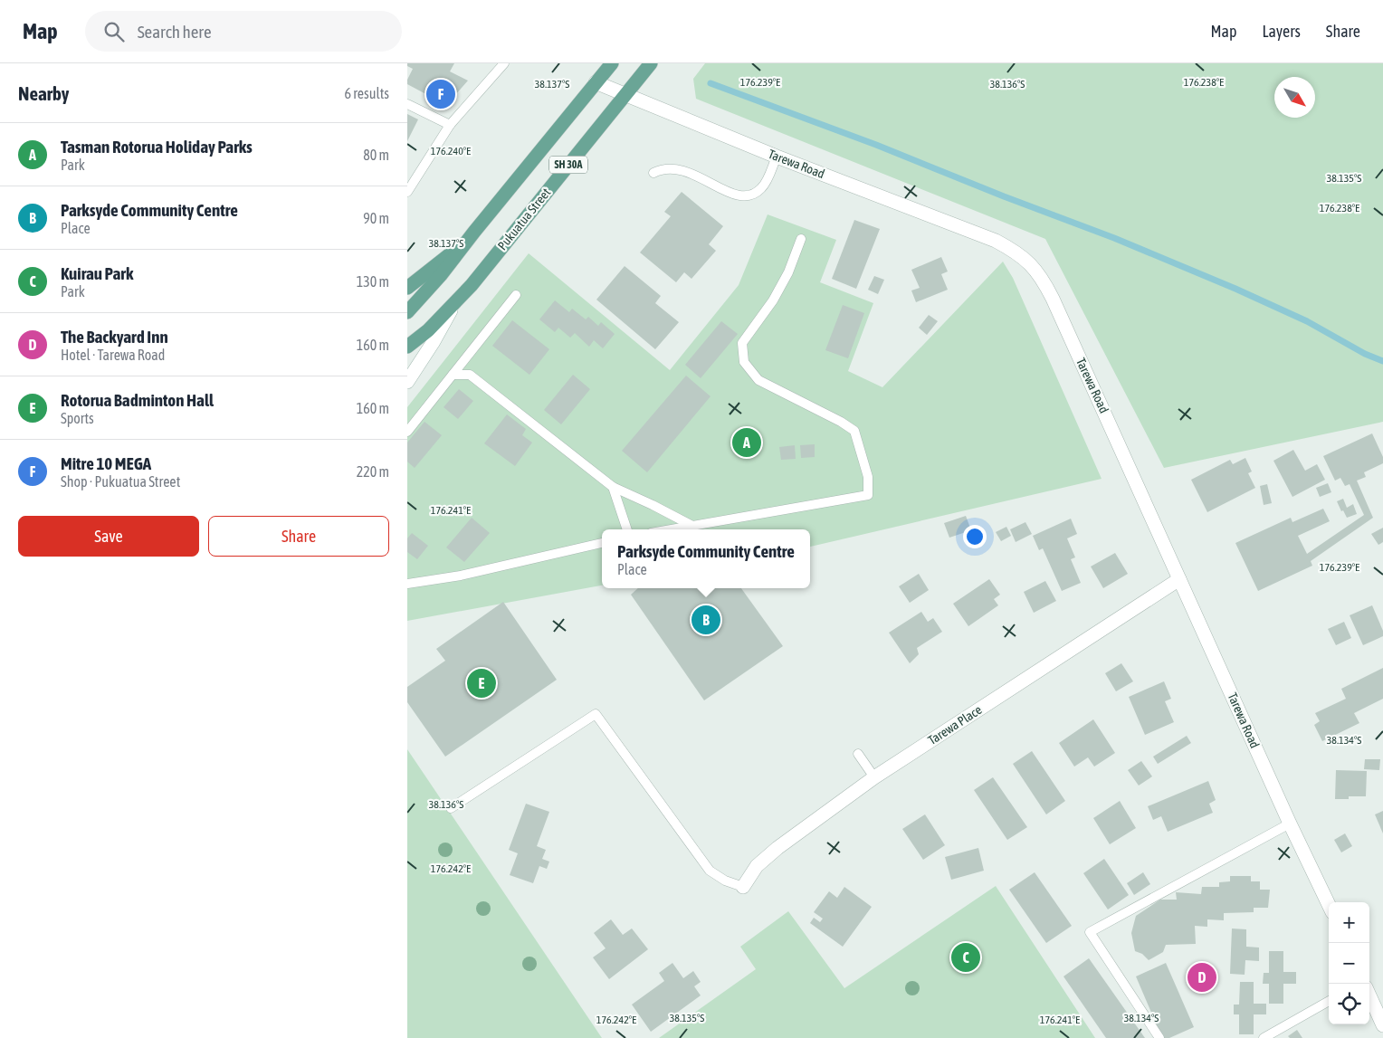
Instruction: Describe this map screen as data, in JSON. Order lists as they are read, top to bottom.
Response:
{
  "streets": {
    "main road": ["SH 30A", "Pukuatua Street"],
    "street": ["Tarewa Road", "Tarewa Place"]
  },
  "crossings": [
    ["Tarewa Road", "SH 30A"],
    ["Tarewa Road", "Pukuatua Street"],
    ["Tarewa Road", "Tarewa Place"]
  ],
  "north": "bottom right",
  "page": {
    "header": "Map",
    "search": "Search here",
    "nav": ["Map", "Layers", "Share"],
    "heading": ["Nearby", "6 results"],
    "pins": [
      "F",
      "A",
      "B",
      "E",
      "C",
      "D"
    ],
    "list": [
      {
        "mark": "A",
        "name": "Tasman Rotorua Holiday Parks",
        "note": "Park",
        "value": "80 m"
      },
      {
        "mark": "B",
        "name": "Parksyde Community Centre",
        "note": "Place",
        "value": "90 m"
      },
      {
        "mark": "C",
        "name": "Kuirau Park",
        "note": "Park",
        "value": "130 m"
      },
      {
        "mark": "D",
        "name": "The Backyard Inn",
        "note": "Hotel · Tarewa Road",
        "value": "160 m"
      },
      {
        "mark": "E",
        "name": "Rotorua Badminton Hall",
        "note": "Sports",
        "value": "160 m"
      },
      {
        "mark": "F",
        "name": "Mitre 10 MEGA",
        "note": "Shop · Pukuatua Street",
        "value": "220 m"
      }
    ],
    "buttons": ["Save", "Share"],
    "popup": ["Parksyde Community Centre", "Place"],
    "map_buttons": ["+", "−"]
  },
  "coordinates": [
    "176.239°E",
    "176.238°E",
    "38.137°S",
    "38.136°S",
    "176.240°E",
    "38.135°S",
    "176.241°E",
    "38.134°S",
    "176.242°E"
  ]
}
